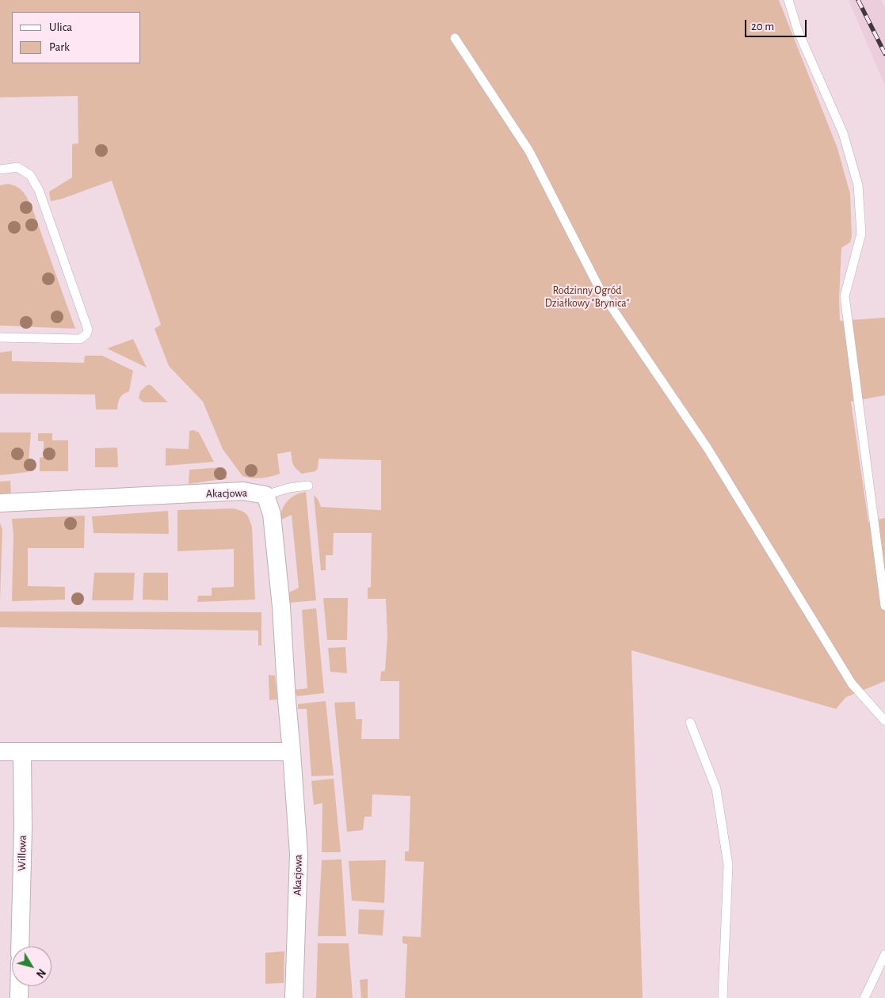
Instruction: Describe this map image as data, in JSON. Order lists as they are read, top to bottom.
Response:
{
  "streets": {
    "street": ["Akacjowa", "Willowa"]
  },
  "parks": ["Rodzinny Ogród Działkowy \"Brynica\""],
  "legend": ["Ulica", "Park"],
  "scale_bar": "20 m",
  "north": "bottom right"
}
